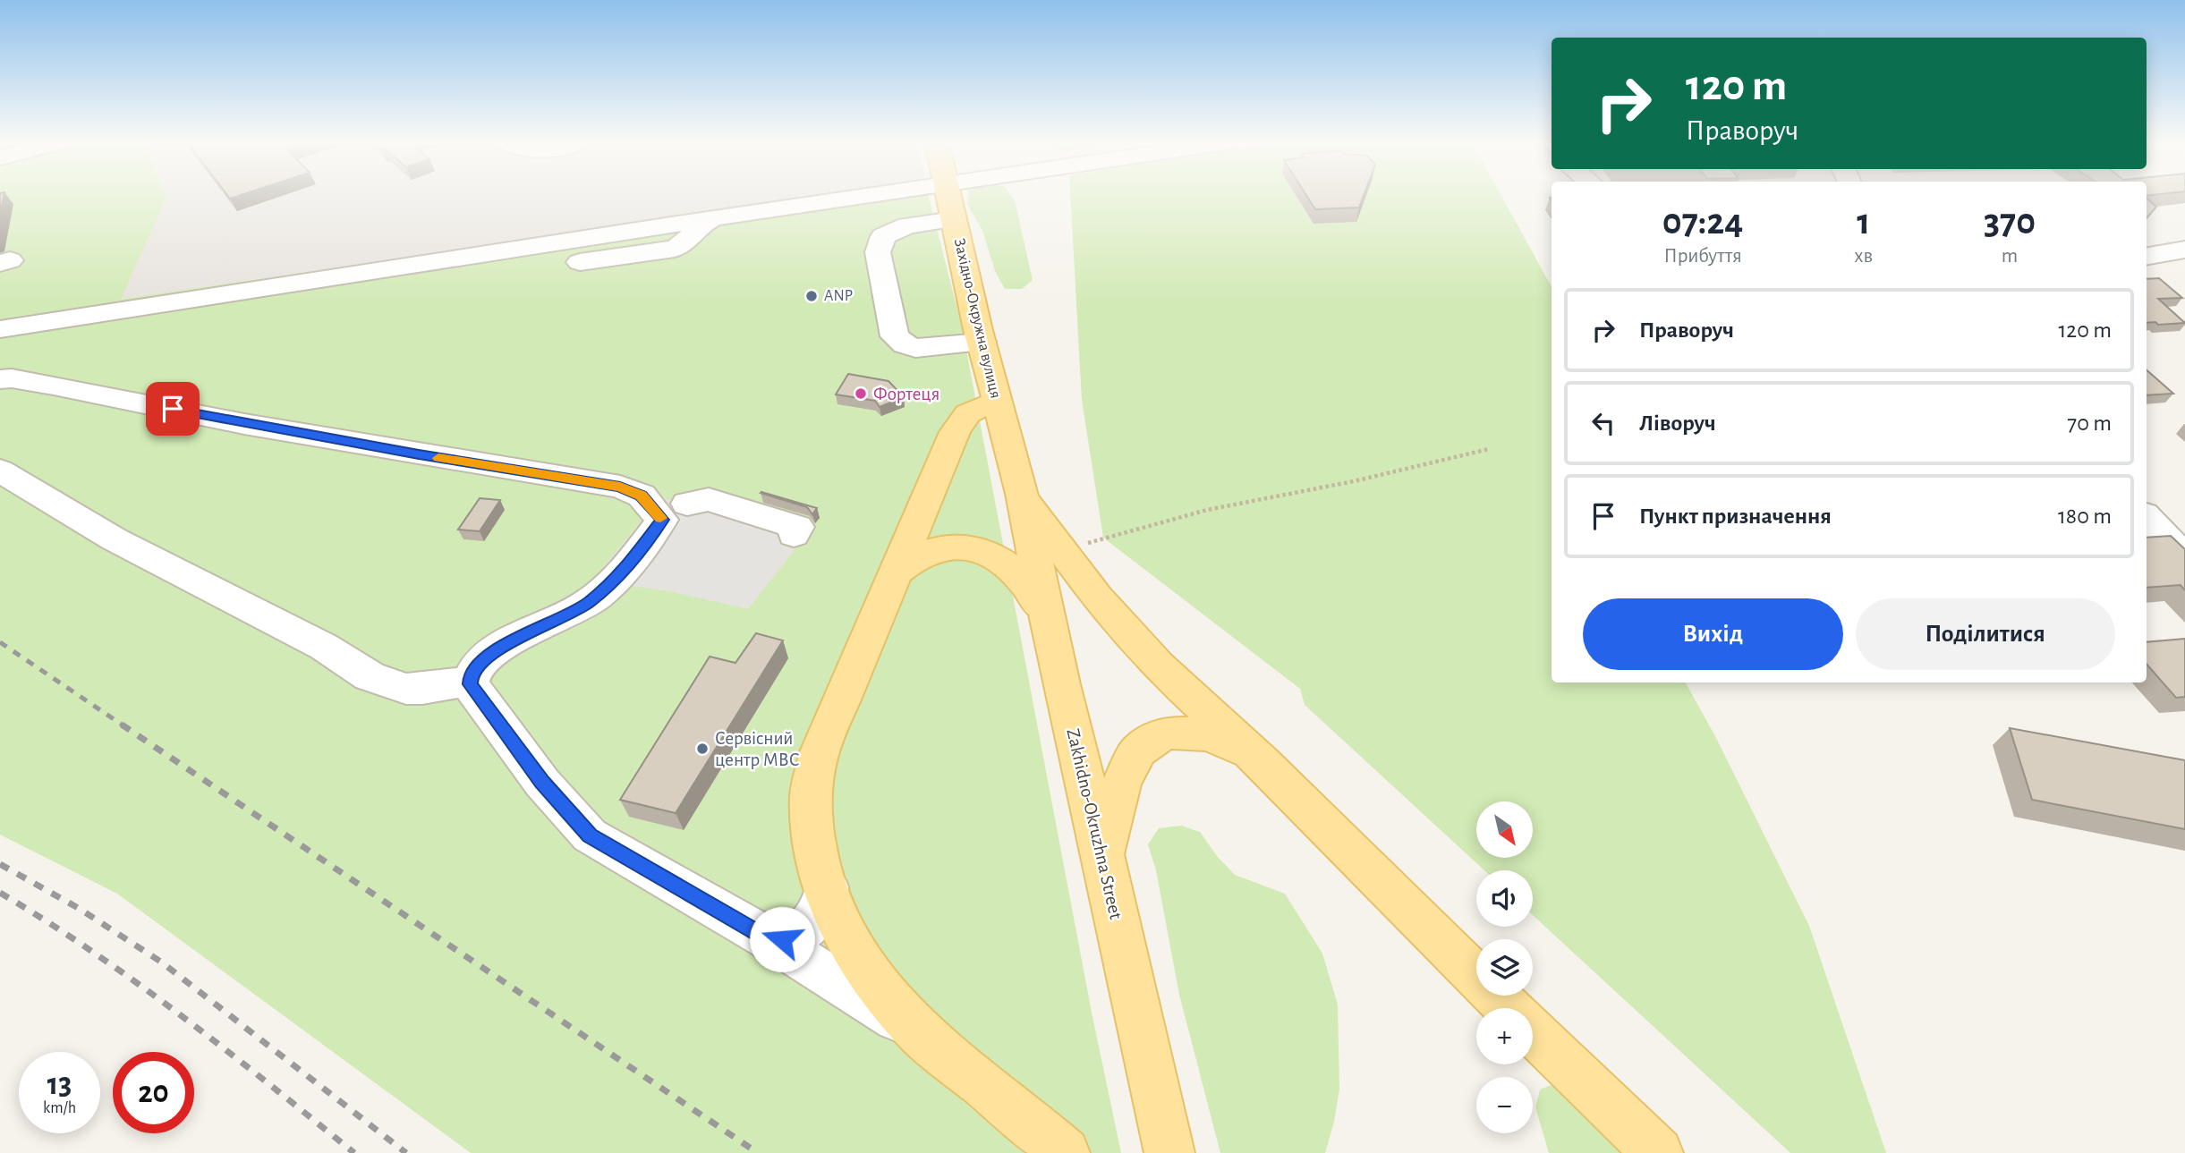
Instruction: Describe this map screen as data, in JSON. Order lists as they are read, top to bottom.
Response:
{
  "streets": {
    "main road": ["Західно-Окружна вулиця", "Zakhidno-Okruzhna Street"]
  },
  "crossings": [
    ["Західно-Окружна вулиця", "Zakhidno-Okruzhna Street"]
  ],
  "places": ["ANP", "Фортеця", "Сервісний центр МВС"],
  "north": "bottom right",
  "page": {
    "turn": ["120 m", "Праворуч"],
    "eta": [
      "07:24",
      "Прибуття",
      "1",
      "хв",
      "370",
      "m"
    ],
    "list": [
      {
        "name": "Праворуч",
        "value": "120 m"
      },
      {
        "name": "Ліворуч",
        "value": "70 m"
      },
      {
        "name": "Пункт призначення",
        "value": "180 m"
      }
    ],
    "buttons": ["Вихід", "Поділитися"],
    "map_buttons": ["+", "−"],
    "speed": "13 km/h",
    "limit": "20"
  }
}
